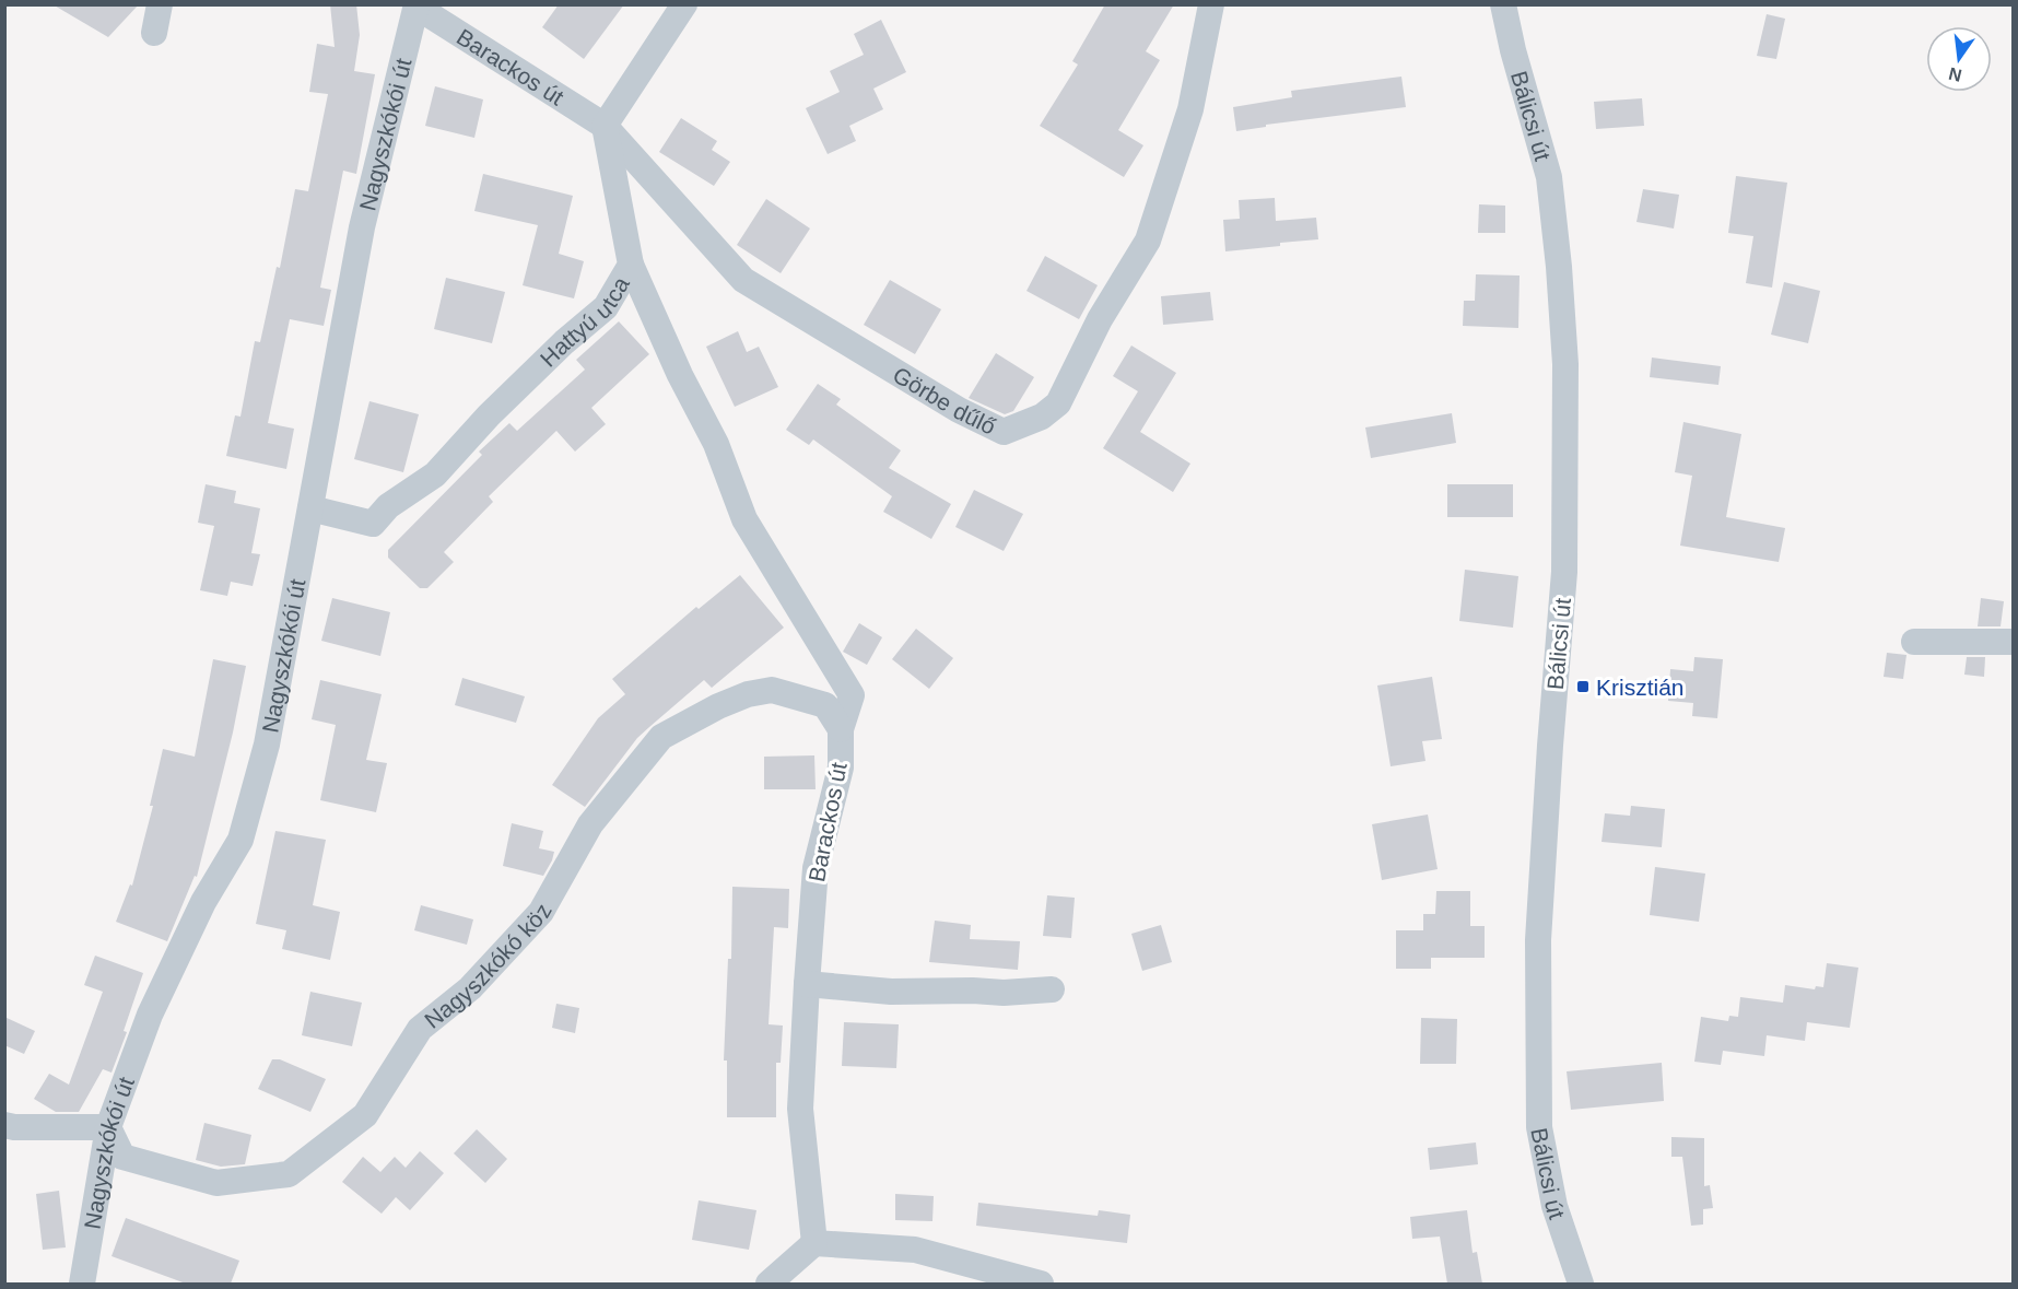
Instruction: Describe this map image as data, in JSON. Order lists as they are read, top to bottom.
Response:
{
  "streets": {
    "street": [
      "Barackos út",
      "Bálicsi út",
      "Nagyszkókói út",
      "Hattyú utca",
      "Görbe dűlő",
      "Nagyszkókó köz"
    ]
  },
  "crossings": [
    ["Barackos út", "Nagyszkókói út"],
    ["Barackos út", "Hattyú utca"],
    ["Barackos út", "Görbe dűlő"],
    ["Barackos út", "Nagyszkókó köz"],
    ["Nagyszkókói út", "Hattyú utca"],
    ["Nagyszkókói út", "Nagyszkókó köz"],
    ["Hattyú utca", "Görbe dűlő"]
  ],
  "places": {
    "transit": ["Krisztián"]
  },
  "north": "bottom"
}
